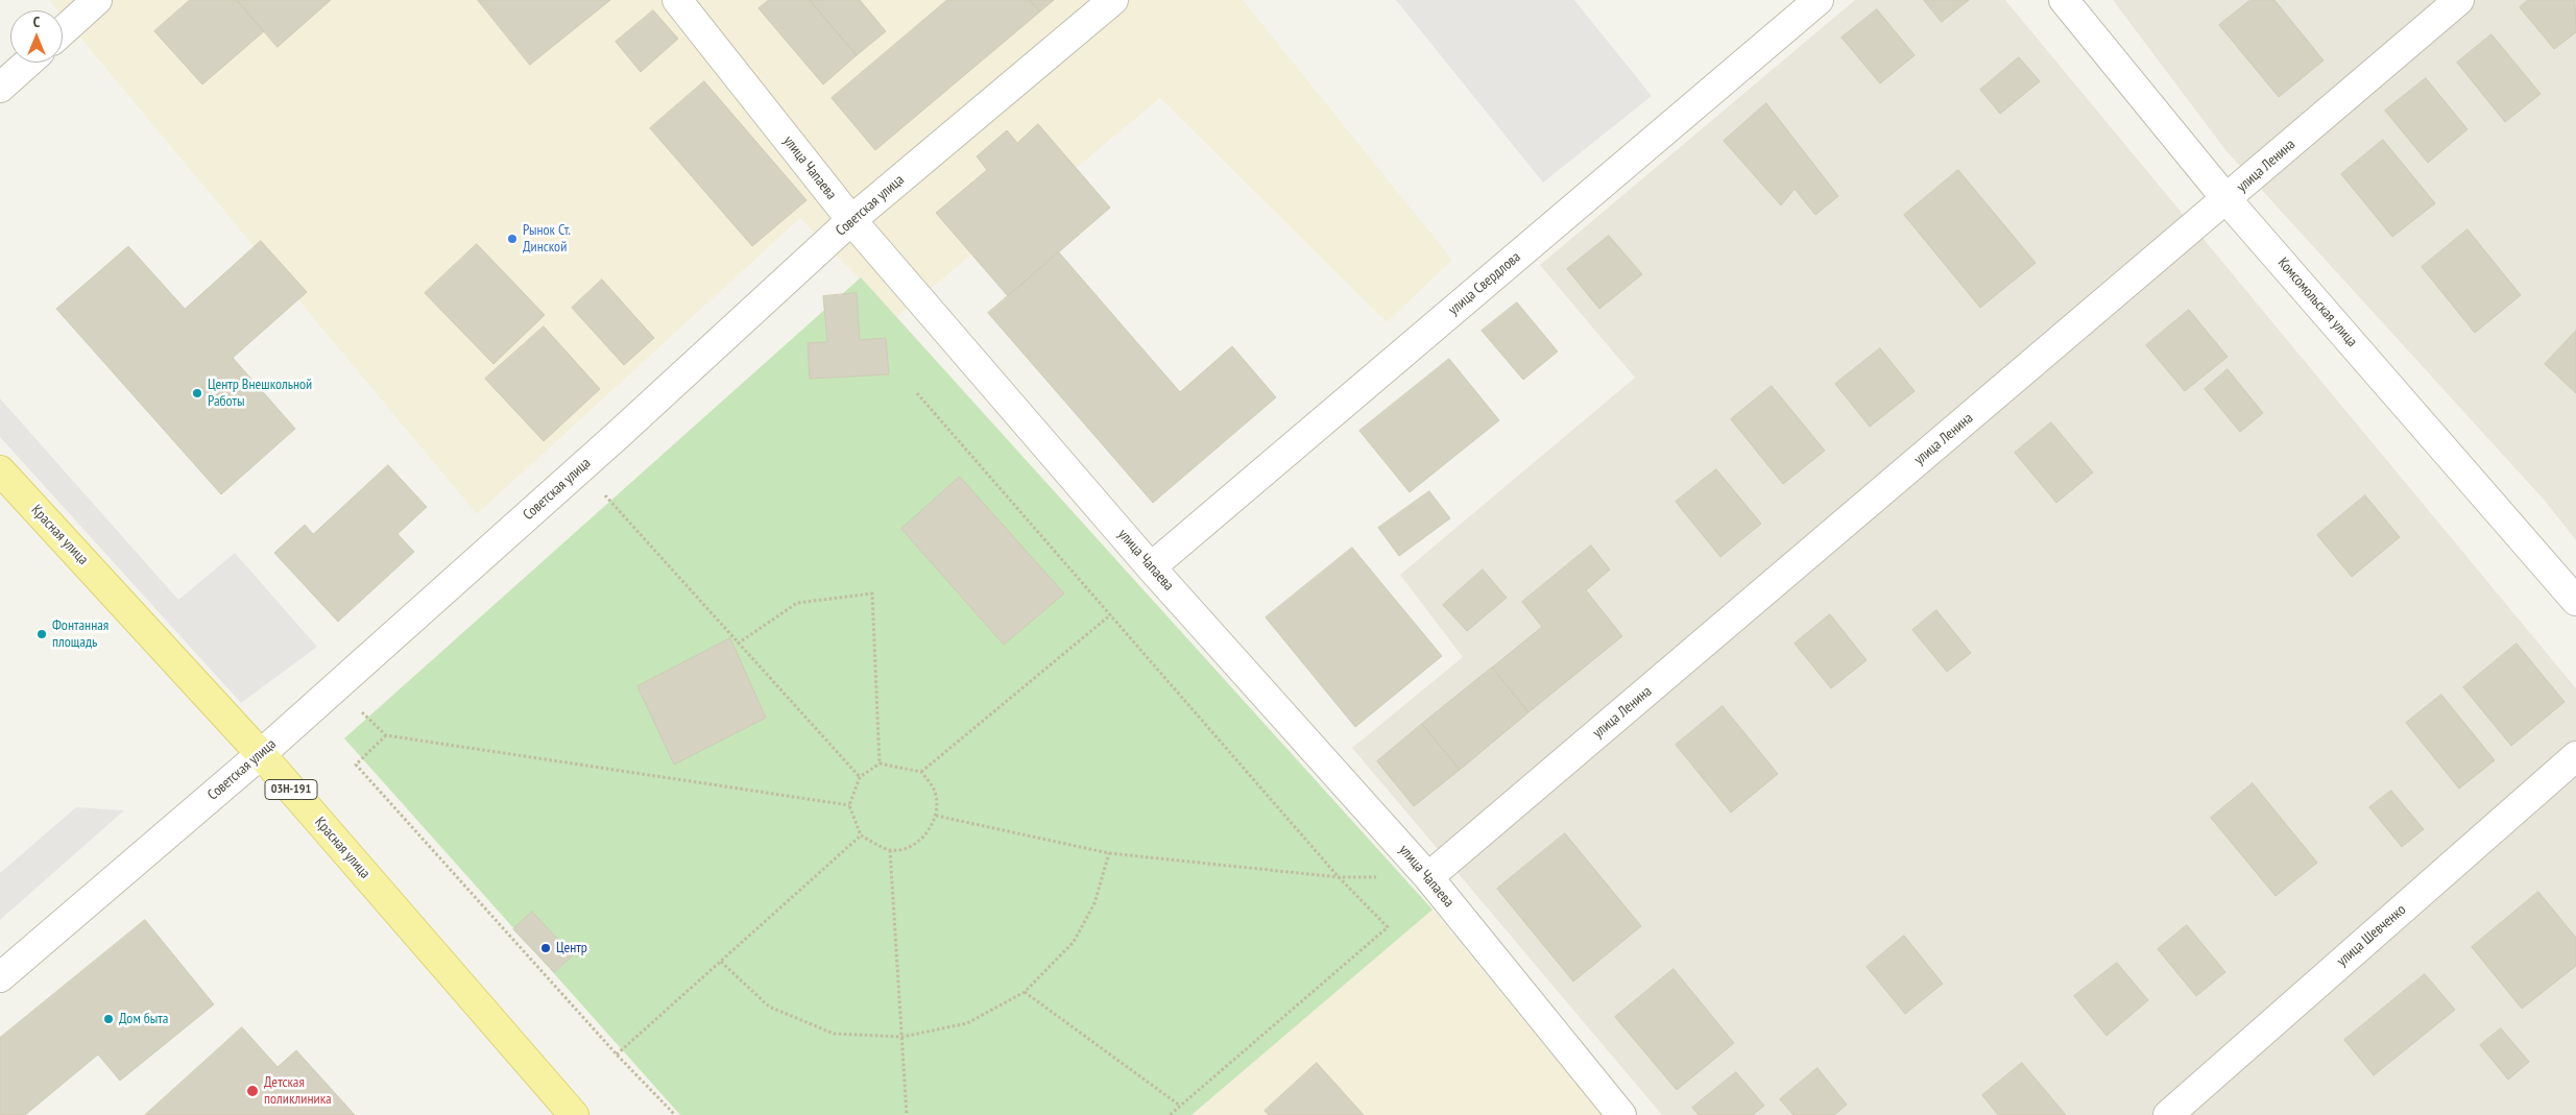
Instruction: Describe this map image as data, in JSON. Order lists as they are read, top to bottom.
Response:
{
  "streets": {
    "main road": ["Красная улица", "03Н-191"],
    "street": [
      "улица Ленина",
      "улица Чапаева",
      "Советская улица",
      "улица Свердлова",
      "Комсомольская улица",
      "улица Шевченко"
    ]
  },
  "crossings": [
    ["улица Ленина", "улица Чапаева"],
    ["улица Ленина", "Комсомольская улица"],
    ["улица Чапаева", "Советская улица"],
    ["улица Чапаева", "улица Свердлова"],
    ["Советская улица", "Красная улица"]
  ],
  "places": [
    "Рынок Ст. Динской",
    "Центр Внешкольной Работы",
    "Фонтанная площадь",
    "Центр",
    "Дом быта",
    "Детская поликлиника"
  ],
  "north": "top"
}
